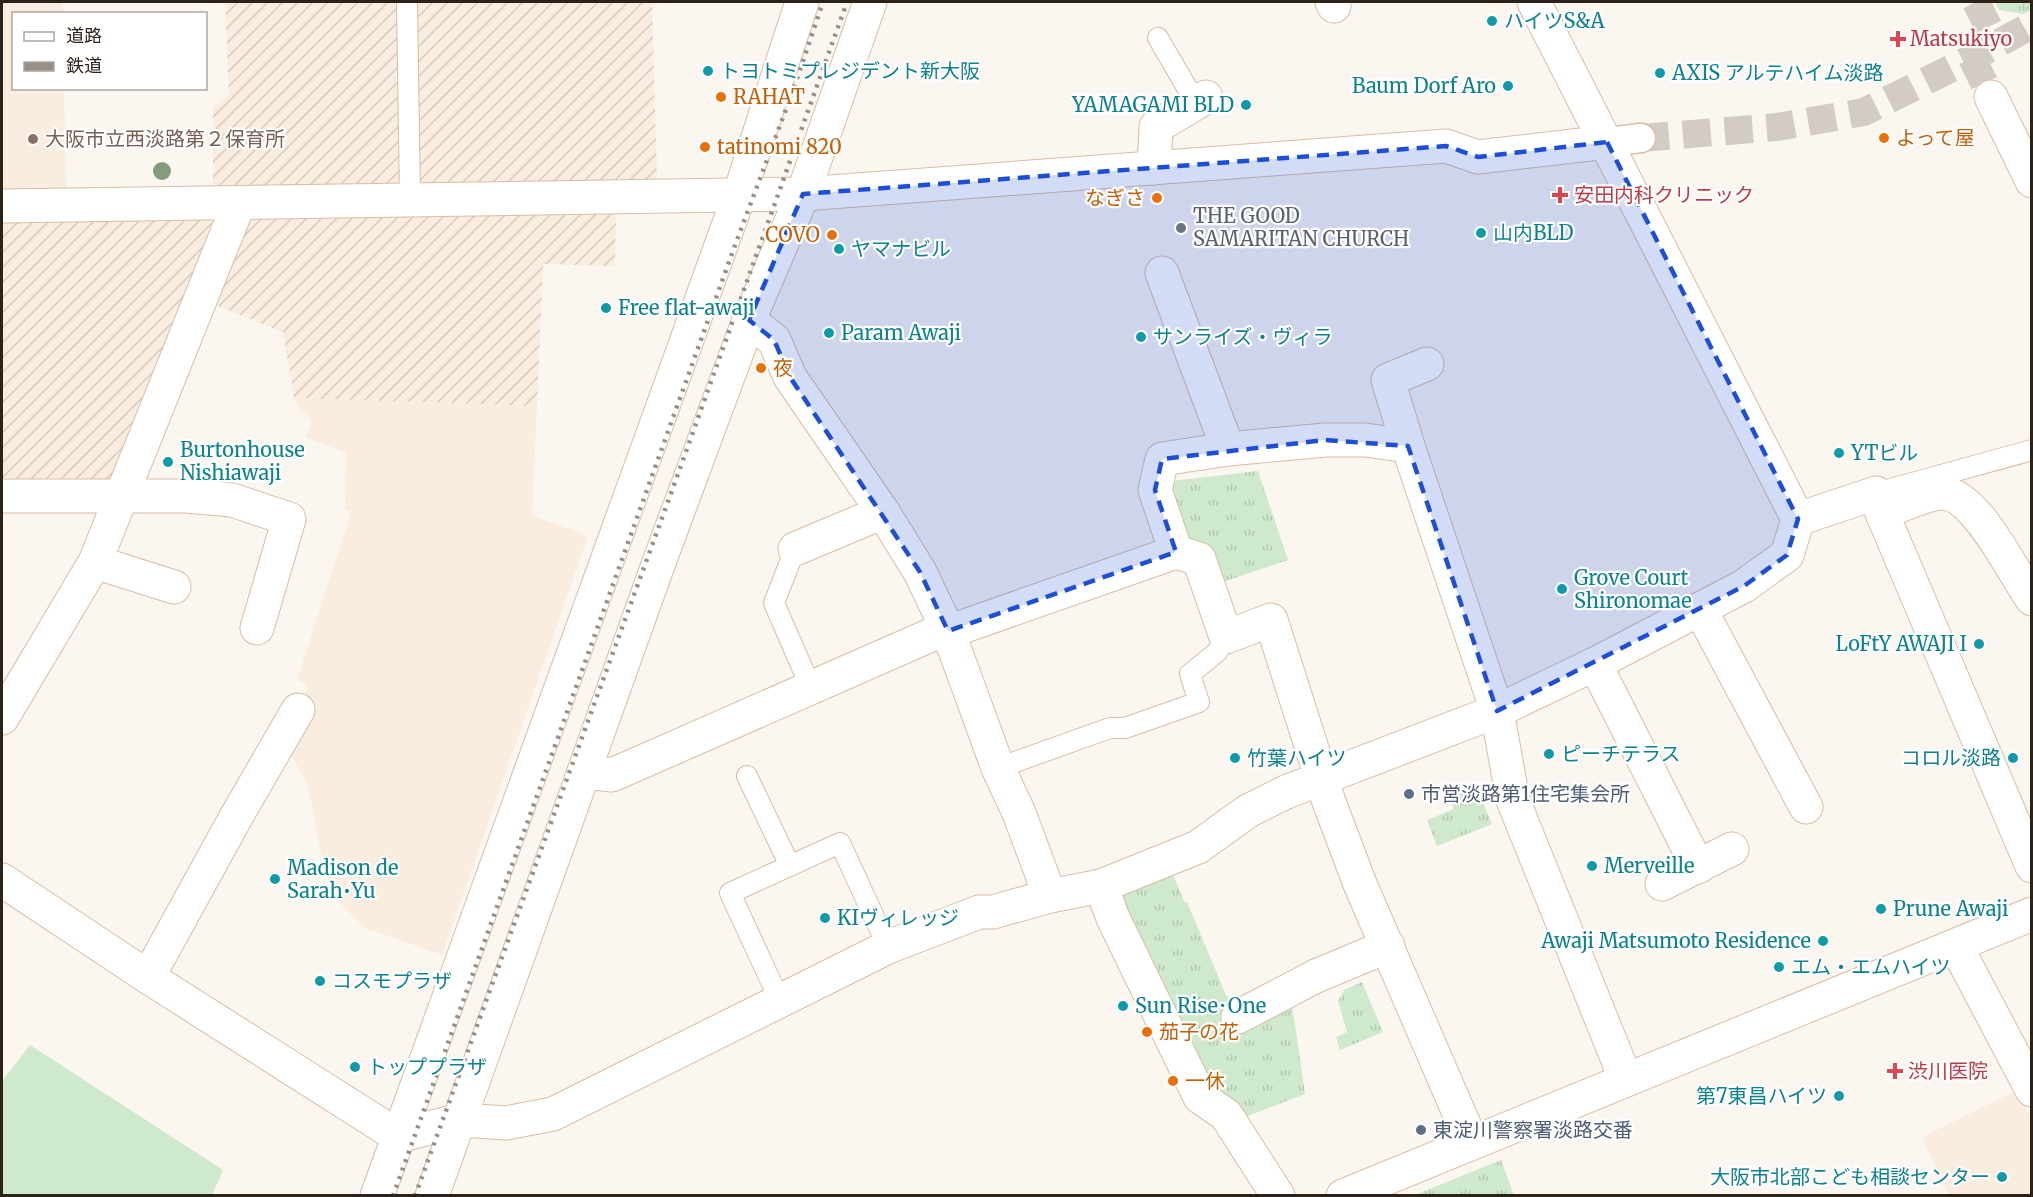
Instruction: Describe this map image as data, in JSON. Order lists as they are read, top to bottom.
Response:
{
  "places": {
    "other": [
      "ハイツS&A",
      "トヨトミプレジデント新大阪",
      "AXIS アルテハイム淡路",
      "Baum Dorf Aro",
      "RAHAT",
      "YAMAGAMI BLD",
      "よって屋",
      "大阪市立西淡路第２保育所",
      "tatinomi 820",
      "なぎさ",
      "THE GOOD SAMARITAN CHURCH",
      "山内BLD",
      "COVO",
      "ヤマナビル",
      "Free flat-awaji",
      "Param Awaji",
      "サンライズ・ヴィラ",
      "夜",
      "YTビル",
      "Burtonhouse Nishiawaji",
      "Grove Court Shironomae",
      "LoFtY AWAJI I",
      "ピーチテラス",
      "竹葉ハイツ",
      "コロル淡路",
      "市営淡路第1住宅集会所",
      "Merveille",
      "Madison de Sarah•Yu",
      "Prune Awaji",
      "KIヴィレッジ",
      "Awaji Matsumoto Residence",
      "エム・エムハイツ",
      "コスモプラザ",
      "Sun Rise･One",
      "茄子の花",
      "トッププラザ",
      "一休",
      "第7東昌ハイツ",
      "東淀川警察署淡路交番",
      "大阪市北部こども相談センター"
    ],
    "health": ["Matsukiyo", "安田内科クリニック", "渋川医院"]
  },
  "legend": ["道路", "鉄道"]
}
